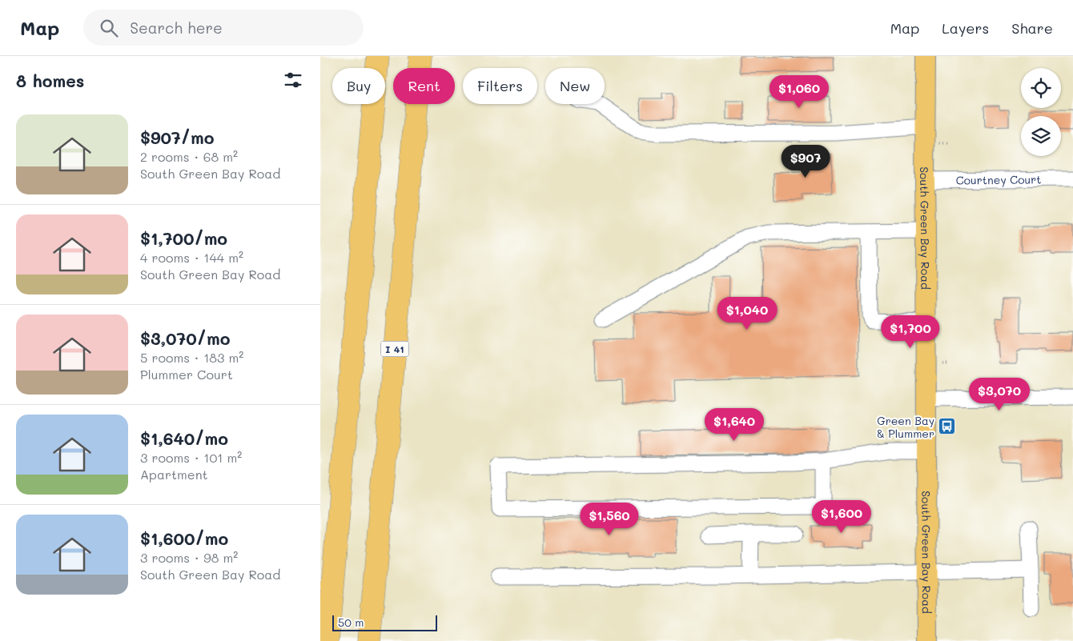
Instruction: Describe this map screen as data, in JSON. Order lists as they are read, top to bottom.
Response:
{
  "streets": {
    "highway": ["I 41"],
    "main road": ["South Green Bay Road"],
    "street": ["Courtney Court"]
  },
  "crossings": [
    ["Courtney Court", "South Green Bay Road"]
  ],
  "places": {
    "bus stop": ["Green Bay & Plummer"]
  },
  "scale_bar": "50 m",
  "page": {
    "header": "Map",
    "search": "Search here",
    "nav": ["Map", "Layers", "Share"],
    "heading": "8 homes",
    "chip": [
      "Buy",
      "Rent",
      "Filters",
      "New"
    ],
    "price": [
      "$1,060",
      "$907",
      "$1,040",
      "$1,700",
      "$3,070",
      "$1,640",
      "$1,600",
      "$1,560"
    ],
    "list": [
      {
        "name": "$907/mo",
        "note": "2 rooms · 68 m² · South Green Bay Road"
      },
      {
        "name": "$1,700/mo",
        "note": "4 rooms · 144 m² · South Green Bay Road"
      },
      {
        "name": "$3,070/mo",
        "note": "5 rooms · 183 m² · Plummer Court"
      },
      {
        "name": "$1,640/mo",
        "note": "3 rooms · 101 m² · Apartment"
      },
      {
        "name": "$1,600/mo",
        "note": "3 rooms · 98 m² · South Green Bay Road"
      }
    ],
    "scale": "50 m"
  }
}
